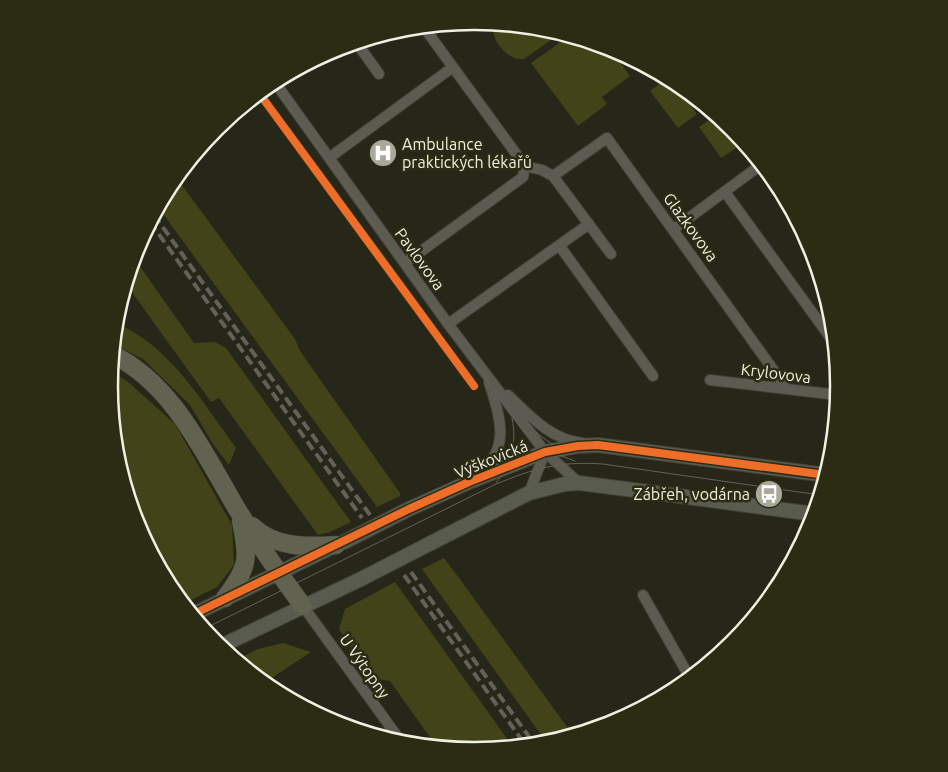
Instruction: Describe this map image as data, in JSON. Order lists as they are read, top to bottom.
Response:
{
  "streets": {
    "street": [
      "Glazkovova",
      "Pavlovova",
      "Krylovova",
      "Výškovická",
      "U Výtopny"
    ]
  },
  "crossings": [
    ["Glazkovova", "Krylovova"],
    ["Pavlovova", "Výškovická"]
  ],
  "places": {
    "hospital": ["Ambulance praktických lékařů"],
    "bus stop": ["Zábřeh, vodárna"]
  }
}
